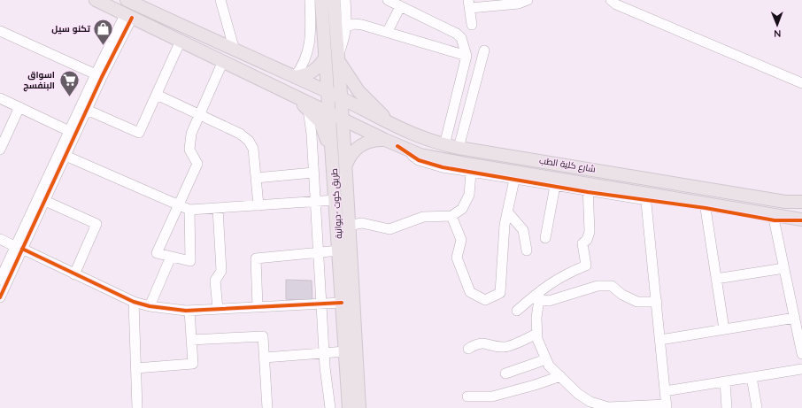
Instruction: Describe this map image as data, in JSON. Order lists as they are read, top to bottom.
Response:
{
  "streets": {
    "main road": ["شارع كلية الطب", "طريق كوت -ديوانية"]
  },
  "crossings": [
    ["شارع كلية الطب", "طريق كوت -ديوانية"]
  ],
  "places": {
    "shop": ["تكنو سيل"],
    "supermarket": ["اسواق البنفسج"]
  },
  "north": "bottom"
}
